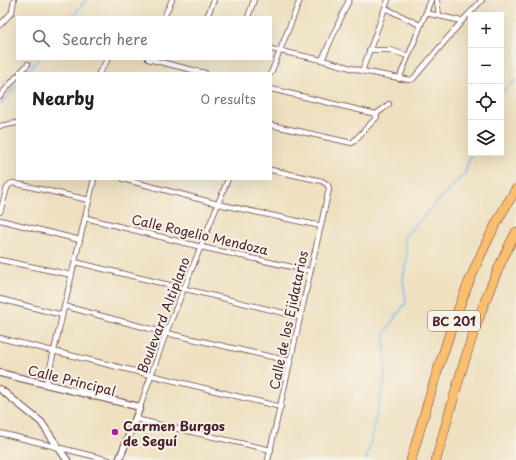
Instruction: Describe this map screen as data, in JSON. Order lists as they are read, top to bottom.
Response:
{
  "streets": {
    "highway": ["BC 201"],
    "street": [
      "Calle Rogelio Mendoza",
      "Boulevard Altiplano",
      "Calle de los Ejidatarios",
      "Calle Principal"
    ]
  },
  "crossings": [
    ["Calle Rogelio Mendoza", "Boulevard Altiplano"],
    ["Calle Rogelio Mendoza", "Calle de los Ejidatarios"],
    ["Boulevard Altiplano", "Calle Principal"]
  ],
  "places": ["Carmen Burgos de Seguí"],
  "page": {
    "map_buttons": ["+", "−"],
    "search": "Search here",
    "heading": ["Nearby", "0 results"]
  }
}
